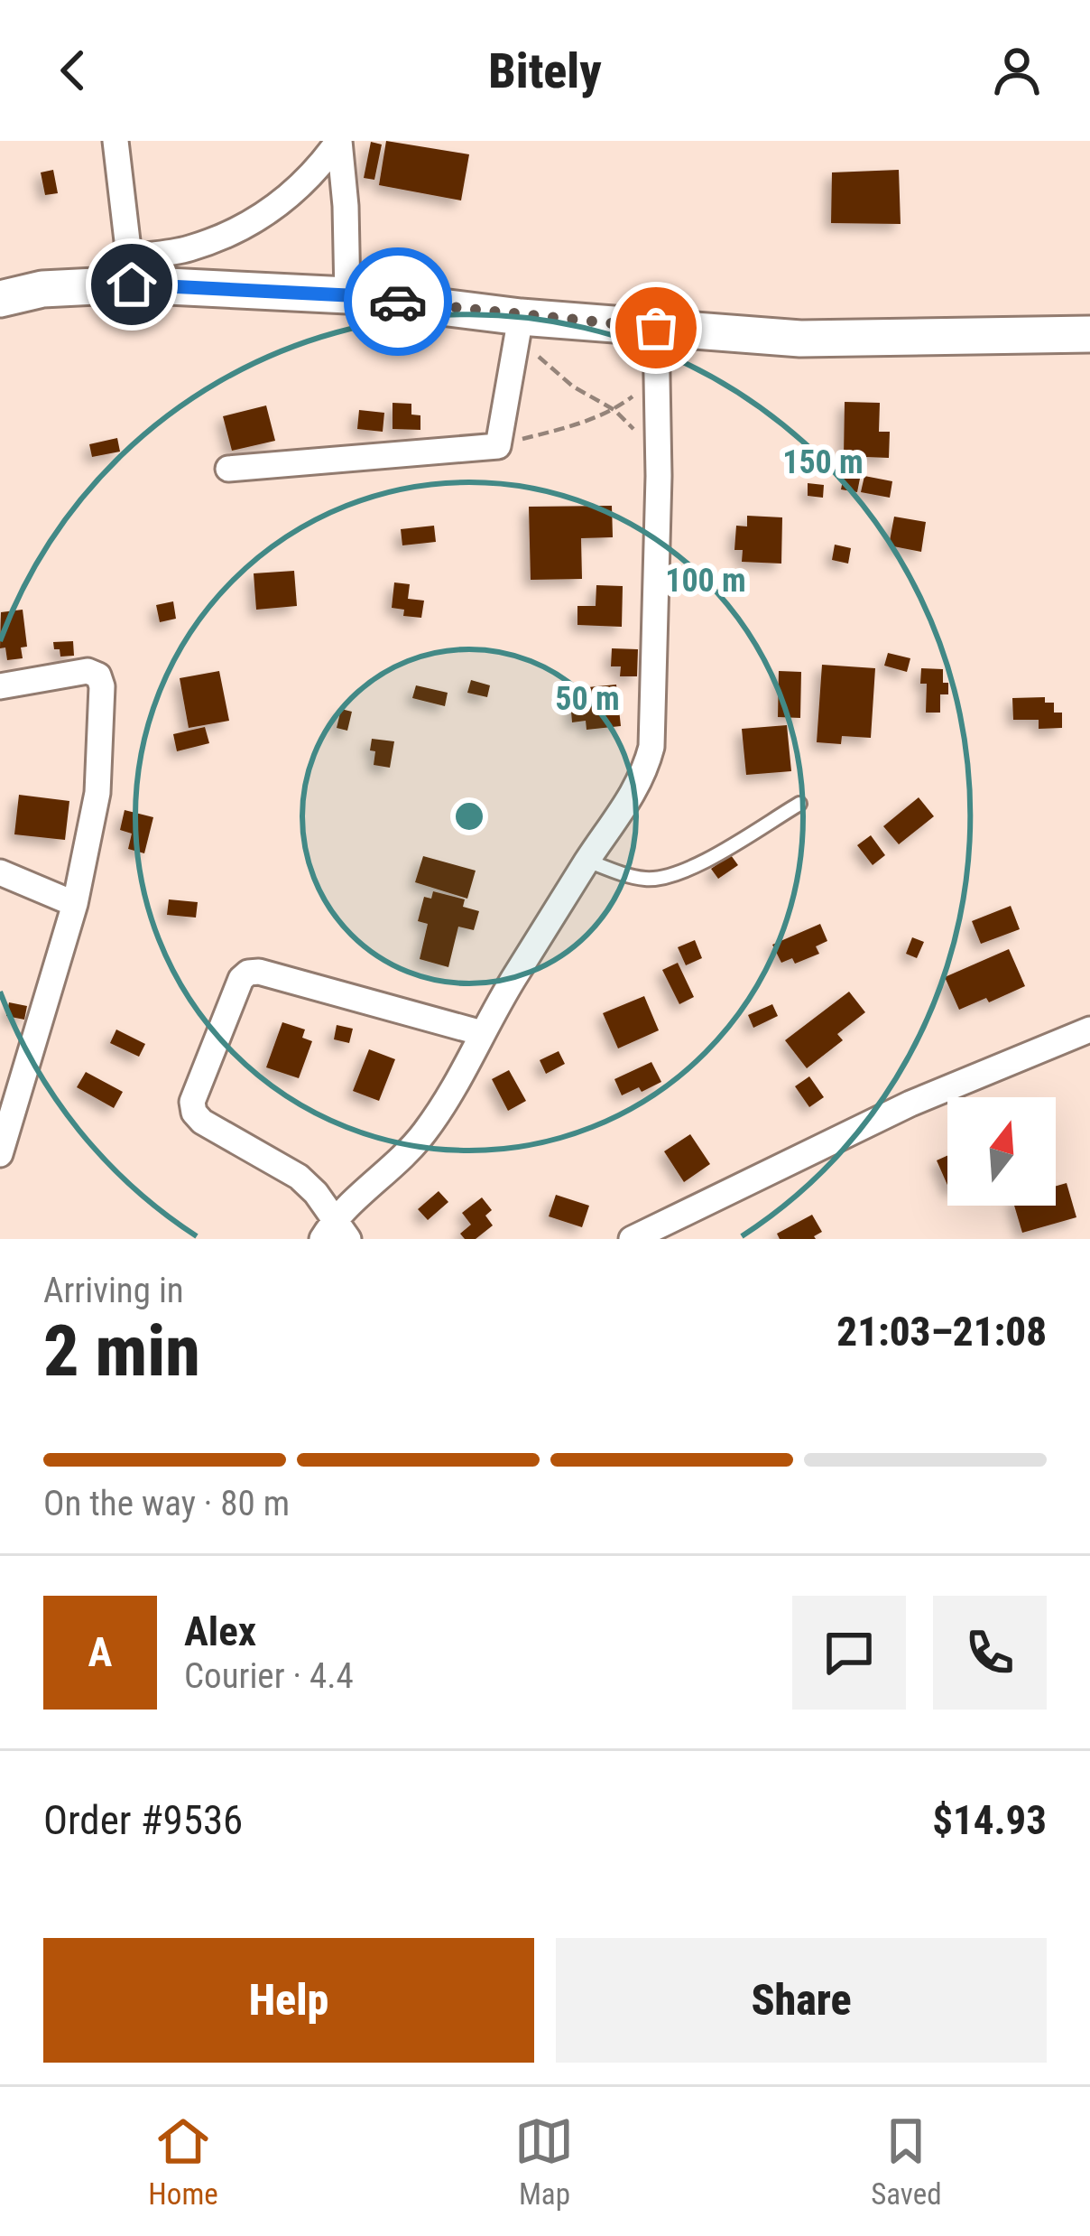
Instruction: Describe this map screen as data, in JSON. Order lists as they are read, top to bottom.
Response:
{
  "north": "top",
  "page": {
    "header": "Bitely",
    "heading": ["2 min", "Arriving in", "21:03–21:08"],
    "panel": [
      "Alex",
      "Courier · 4.4",
      "Order #9536",
      "$14.93"
    ],
    "bar": "On the way · 80 m",
    "round": "A",
    "buttons": ["Help", "Share"],
    "tabs": ["Home", "Map", "Saved"]
  },
  "rings": ["150 m", "100 m", "50 m"]
}
